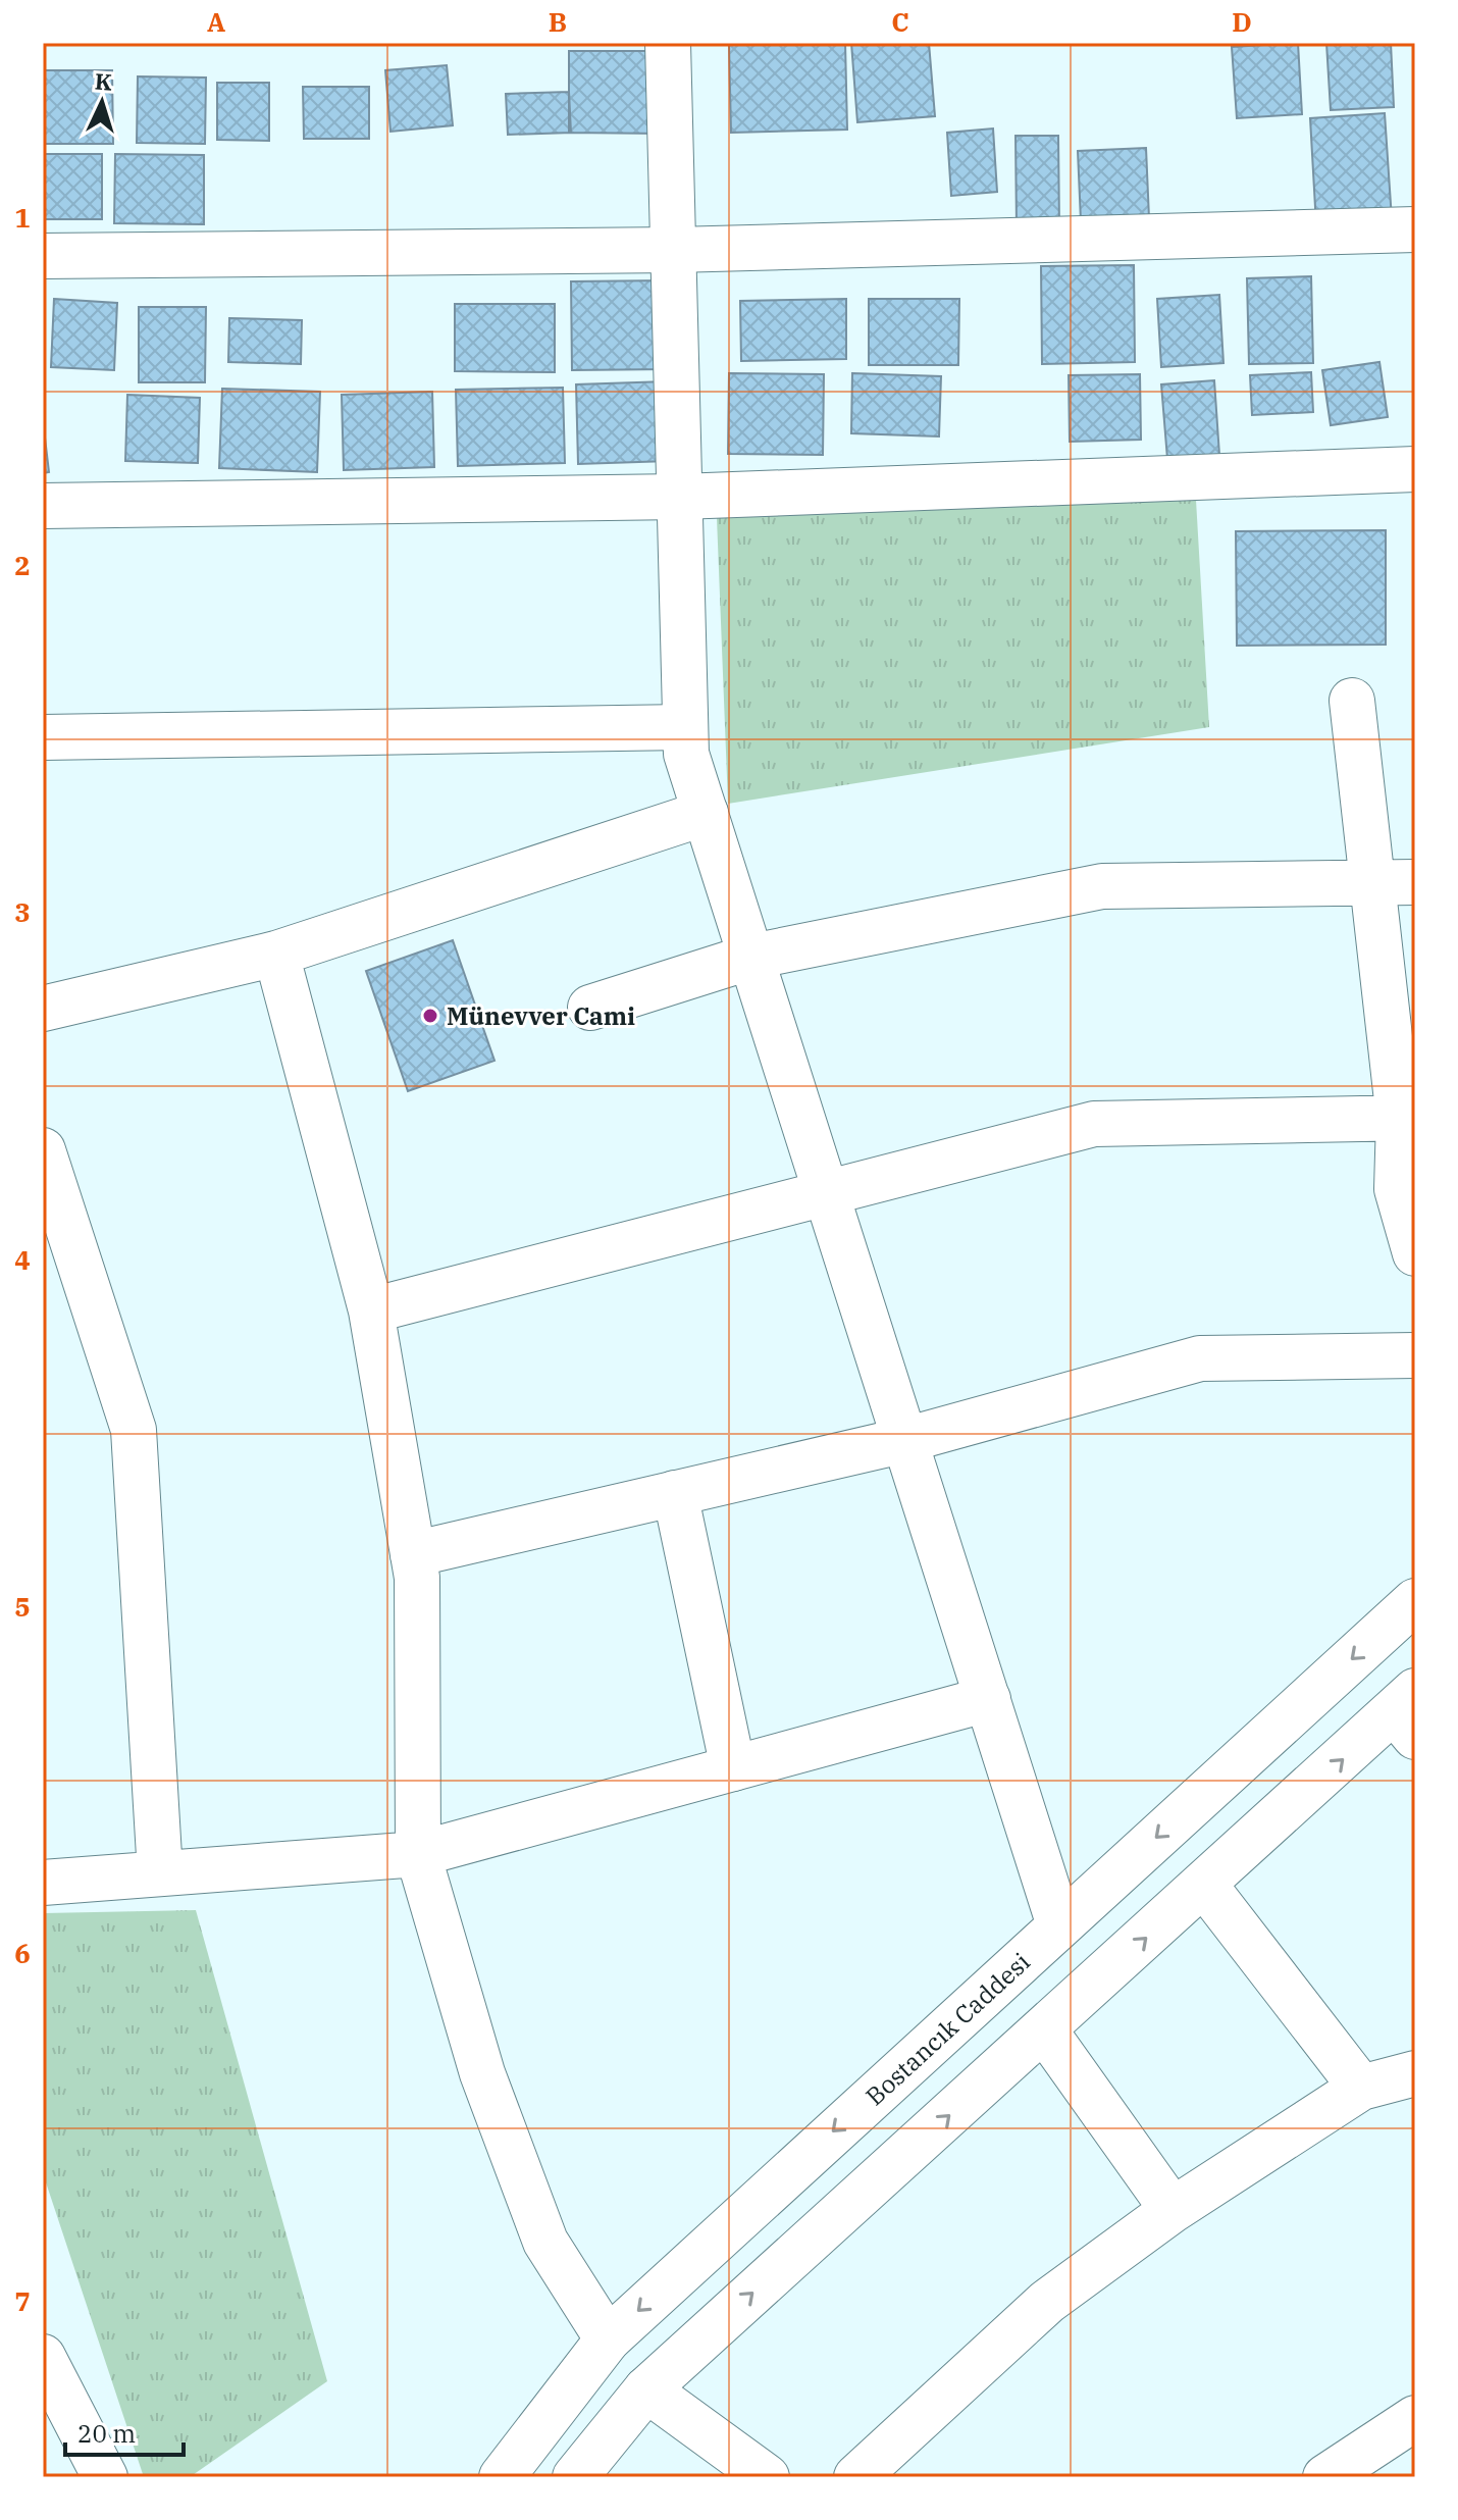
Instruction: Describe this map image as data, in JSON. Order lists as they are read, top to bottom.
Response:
{
  "streets": {
    "street": ["Bostancık Caddesi"]
  },
  "places": ["Münevver Cami"],
  "scale_bar": "20 m",
  "north": "top",
  "grid": {
    "columns": [
      "A",
      "B",
      "C",
      "D"
    ],
    "rows": [
      "1",
      "2",
      "3",
      "4",
      "5",
      "6",
      "7"
    ]
  }
}
